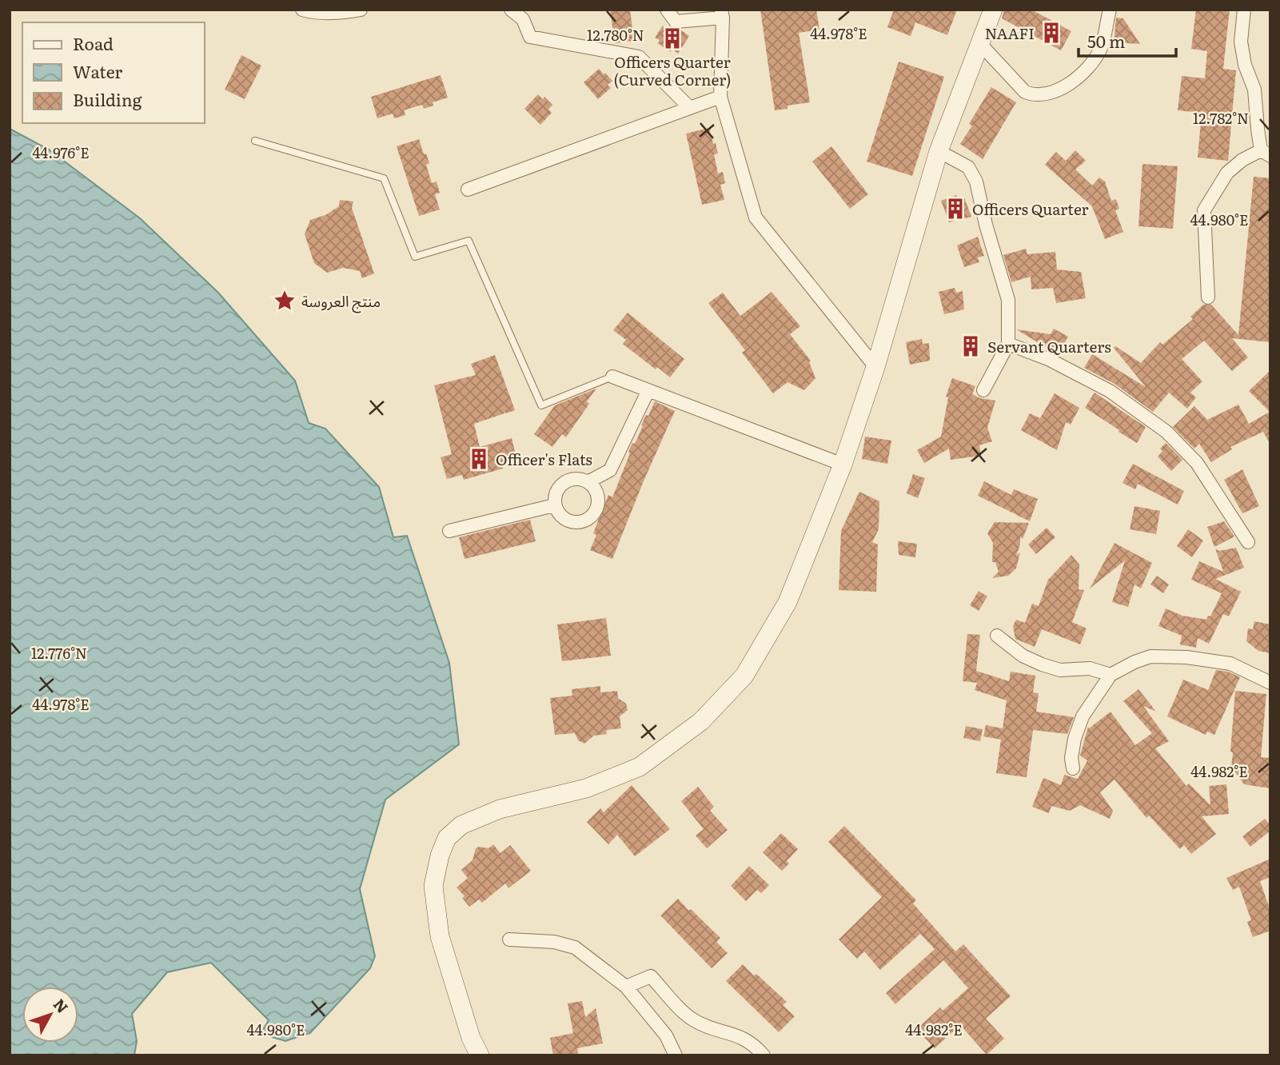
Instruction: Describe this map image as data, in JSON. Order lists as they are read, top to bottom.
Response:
{
  "places": {
    "building": [
      "NAAFI",
      "Officers Quarter (Curved Corner)",
      "Officers Quarter",
      "Servant Quarters",
      "Officer's Flats"
    ],
    "place": ["منتج العروسة"]
  },
  "legend": ["Road", "Water", "Building"],
  "scale_bar": "50 m",
  "north": "top right",
  "coordinates": [
    "44.978°E",
    "12.780°N",
    "12.782°N",
    "44.976°E",
    "44.980°E",
    "12.776°N",
    "44.982°E"
  ]
}
